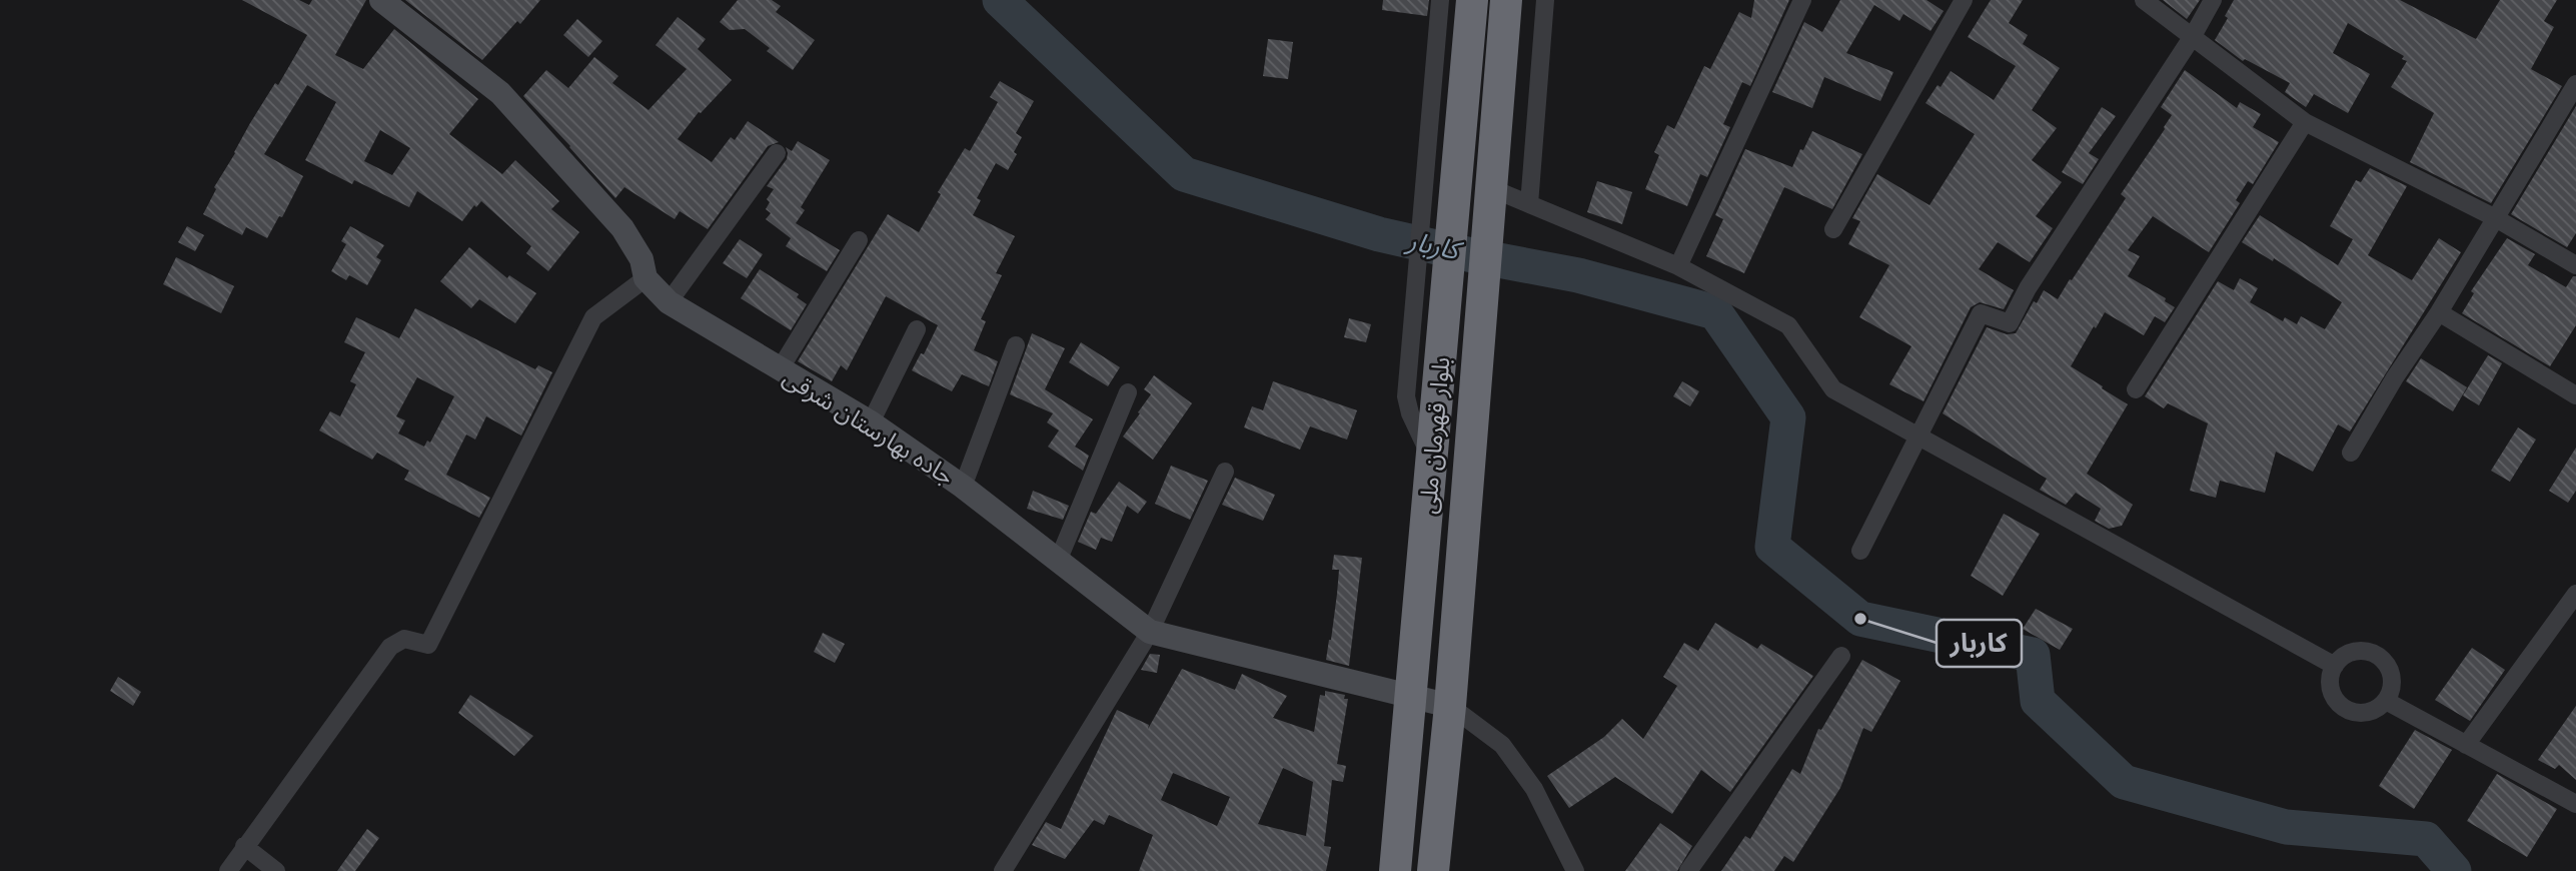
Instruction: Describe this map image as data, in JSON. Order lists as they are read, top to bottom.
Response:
{
  "streets": {
    "highway": ["بلوار قهرمان ملی"],
    "street": ["جاده بهارستان شرقی"]
  },
  "crossings": [
    ["جاده بهارستان شرقی", "بلوار قهرمان ملی"]
  ],
  "water": ["کاربار"],
  "places": ["کاربار"]
}
